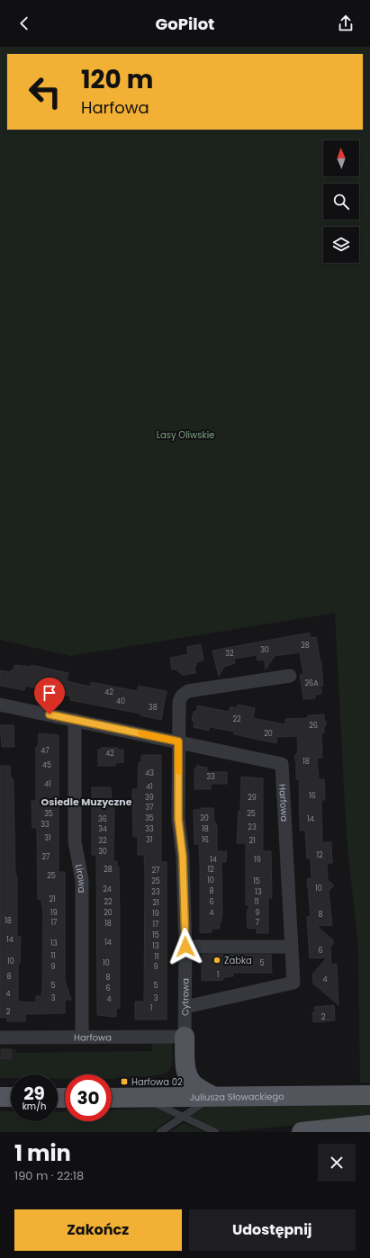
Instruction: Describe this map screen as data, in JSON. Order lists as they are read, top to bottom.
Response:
{
  "streets": {
    "main road": ["Juliusza Słowackiego"],
    "street": ["Harfowa", "Lirowa", "Cytrowa"]
  },
  "crossings": [
    ["Harfowa", "Lirowa"],
    ["Harfowa", "Cytrowa"]
  ],
  "districts": ["Osiedle Muzyczne"],
  "parks": ["Lasy Oliwskie"],
  "places": {
    "other": ["Żabka"],
    "transit": ["Harfowa 02"]
  },
  "house_numbers": [
    "28",
    "30",
    "32",
    "26A",
    "42",
    "40",
    "38",
    "22",
    "26",
    "20",
    "47",
    "42",
    "18",
    "45",
    "43",
    "33",
    "41",
    "41",
    "16",
    "39",
    "29",
    "37",
    "35",
    "25",
    "35",
    "20",
    "36",
    "14",
    "33",
    "23",
    "34",
    "33",
    "18",
    "31",
    "31",
    "16",
    "32",
    "21",
    "30",
    "12",
    "27",
    "14",
    "19",
    "28",
    "12",
    "27",
    "25",
    "10",
    "25",
    "15",
    "10",
    "24",
    "8",
    "23",
    "13",
    "21",
    "22",
    "6",
    "11",
    "21",
    "19",
    "20",
    "4",
    "9",
    "19",
    "8",
    "18",
    "17",
    "7",
    "18",
    "17",
    "15",
    "14",
    "14",
    "13",
    "13",
    "6",
    "11",
    "11",
    "10",
    "10",
    "5",
    "9",
    "9",
    "1",
    "8",
    "8",
    "4",
    "5",
    "5",
    "6",
    "4",
    "3",
    "3",
    "4",
    "1",
    "2",
    "2"
  ],
  "north": "top",
  "page": {
    "header": "GoPilot",
    "turn": ["120 m", "Harfowa"],
    "speed": "29 km/h",
    "limit": "30",
    "heading": ["1 min", "190 m · 22:18"],
    "buttons": ["Zakończ", "Udostępnij"]
  }
}
